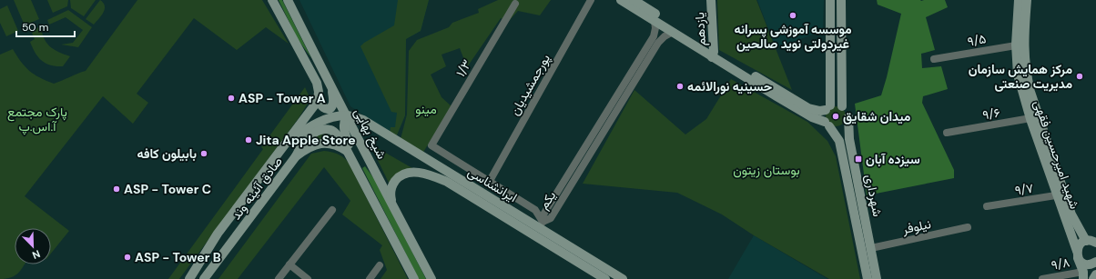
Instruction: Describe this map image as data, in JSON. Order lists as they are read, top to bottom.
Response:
{
  "streets": {
    "main road": [
      "یازدهم",
      "شیخ بهایی",
      "شهید امیرحسین فقهی",
      "ایرانشناسی",
      "صادق آئینه وند",
      "شهرداری"
    ],
    "street": [
      "۹/۵",
      "۱/۳",
      "پورجمشیدیان",
      "۹/۶",
      "۹/۷",
      "یکم",
      "نیلوفر",
      "۹/۸"
    ]
  },
  "crossings": [
    ["۹/۵", "شهید امیرحسین فقهی"],
    ["۱/۳", "پورجمشیدیان"],
    ["۹/۶", "شهید امیرحسین فقهی"],
    ["شیخ بهایی", "ایرانشناسی"],
    ["شهید امیرحسین فقهی", "۹/۷"],
    ["شهید امیرحسین فقهی", "۹/۸"],
    ["ایرانشناسی", "یکم"],
    ["شهرداری", "نیلوفر"]
  ],
  "parks": ["مینو", "پارک مجتمع آ.اس.پ", "بوستان زیتون"],
  "places": {
    "other": [
      "موسسه آموزشی پسرانه غیردولتی نوید صالحین",
      "مرکز همایش سازمان مدیریت صنعتی",
      "حسینیه نورالائمه",
      "ASP - Tower A",
      "میدان شقایق",
      "Jita Apple Store",
      "بابیلون کافه",
      "ASP - Tower C",
      "ASP - Tower B"
    ],
    "transit": ["سیزده آبان"]
  },
  "scale_bar": "50 m",
  "north": "bottom right"
}
